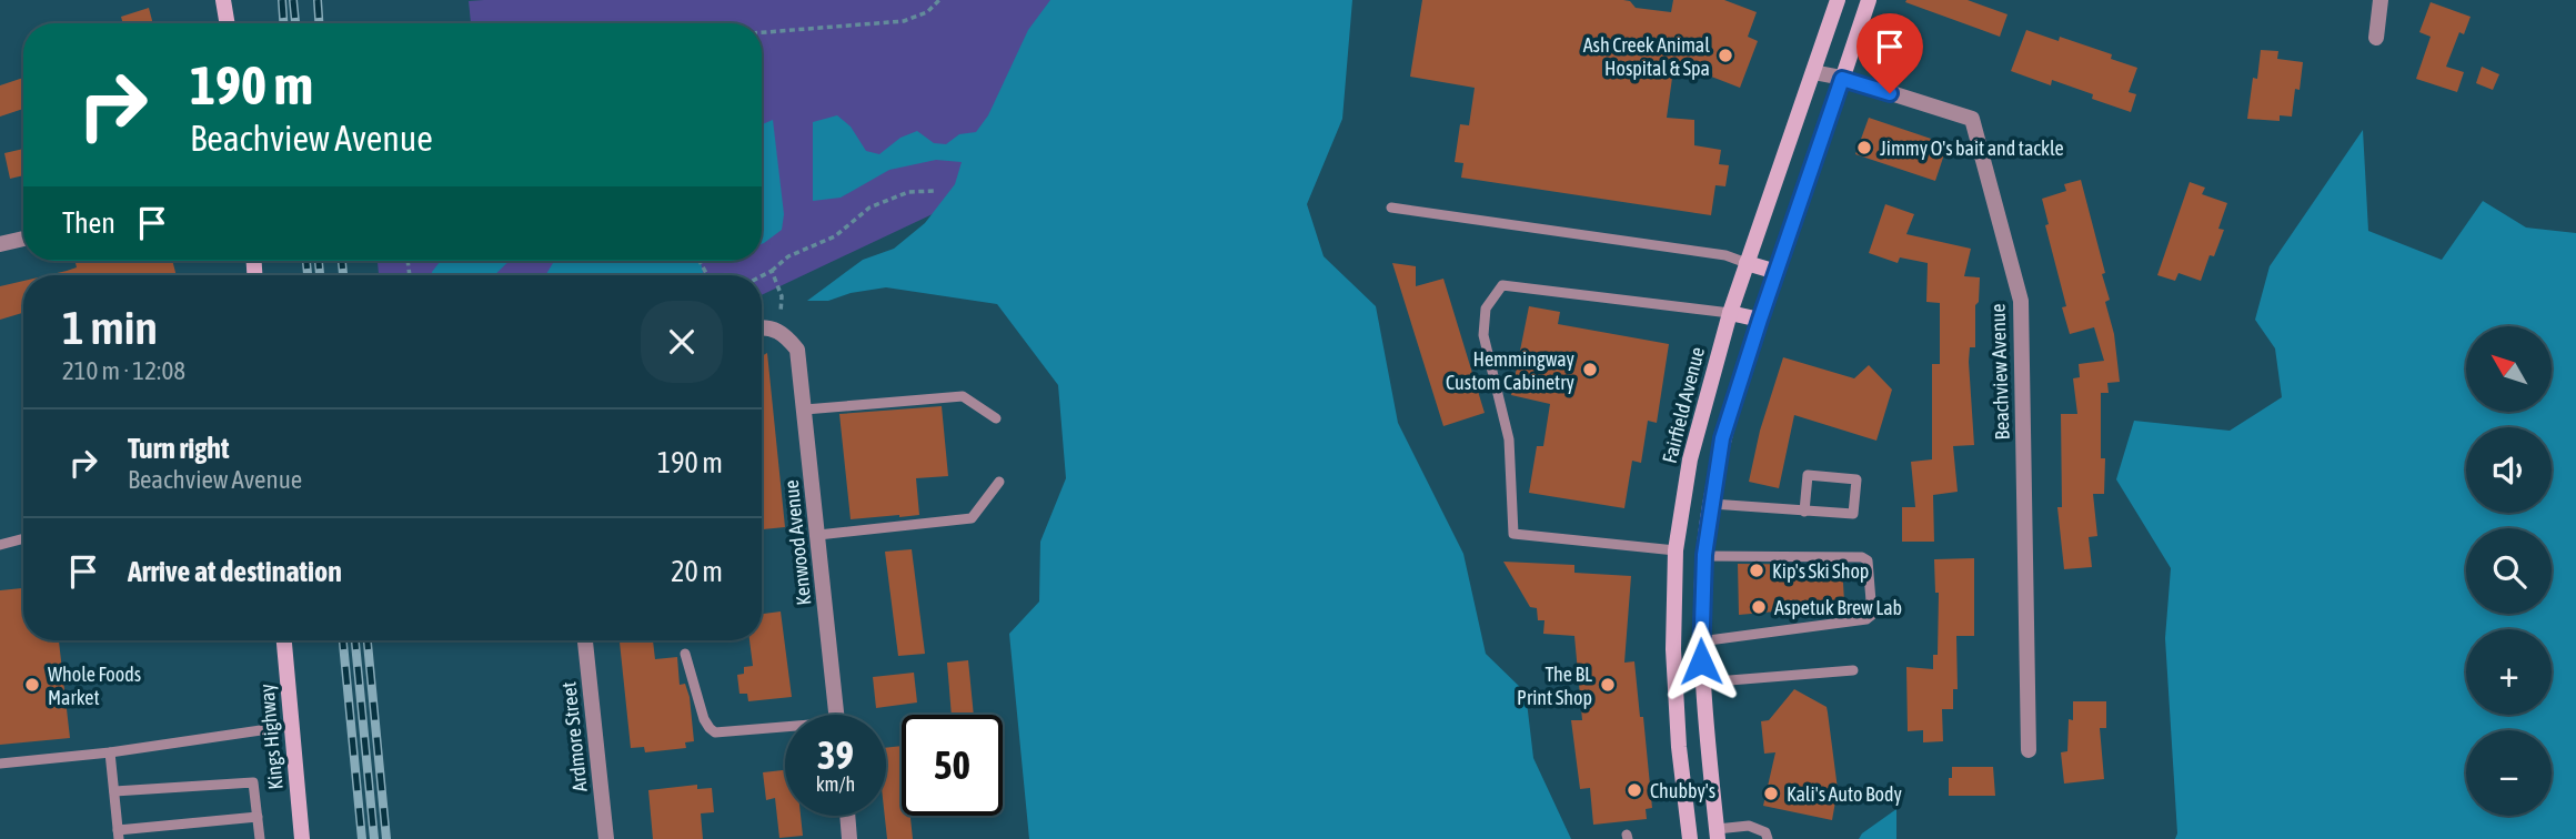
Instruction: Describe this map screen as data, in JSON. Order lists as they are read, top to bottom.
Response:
{
  "streets": {
    "main road": ["Fairfield Avenue", "Kings Highway"],
    "street": ["Beachview Avenue", "Kenwood Avenue", "Ardmore Street"]
  },
  "crossings": [
    ["Beachview Avenue", "Fairfield Avenue"]
  ],
  "places": [
    "Ash Creek Animal Hospital & Spa",
    "Jimmy O's bait and tackle",
    "Hemmingway Custom Cabinetry",
    "Kip's Ski Shop",
    "Aspetuk Brew Lab",
    "Whole Foods Market",
    "The BL Print Shop",
    "Chubby's",
    "Kali's Auto Body"
  ],
  "north": "top left",
  "page": {
    "turn": ["190 m", "Beachview Avenue"],
    "then": "Then",
    "heading": ["1 min", "210 m · 12:08"],
    "map_buttons": ["+", "−"],
    "list": [
      {
        "name": "Turn right",
        "note": "Beachview Avenue",
        "value": "190 m"
      },
      {
        "name": "Arrive at destination",
        "value": "20 m"
      }
    ],
    "speed": "39 km/h",
    "limit": "50"
  }
}
